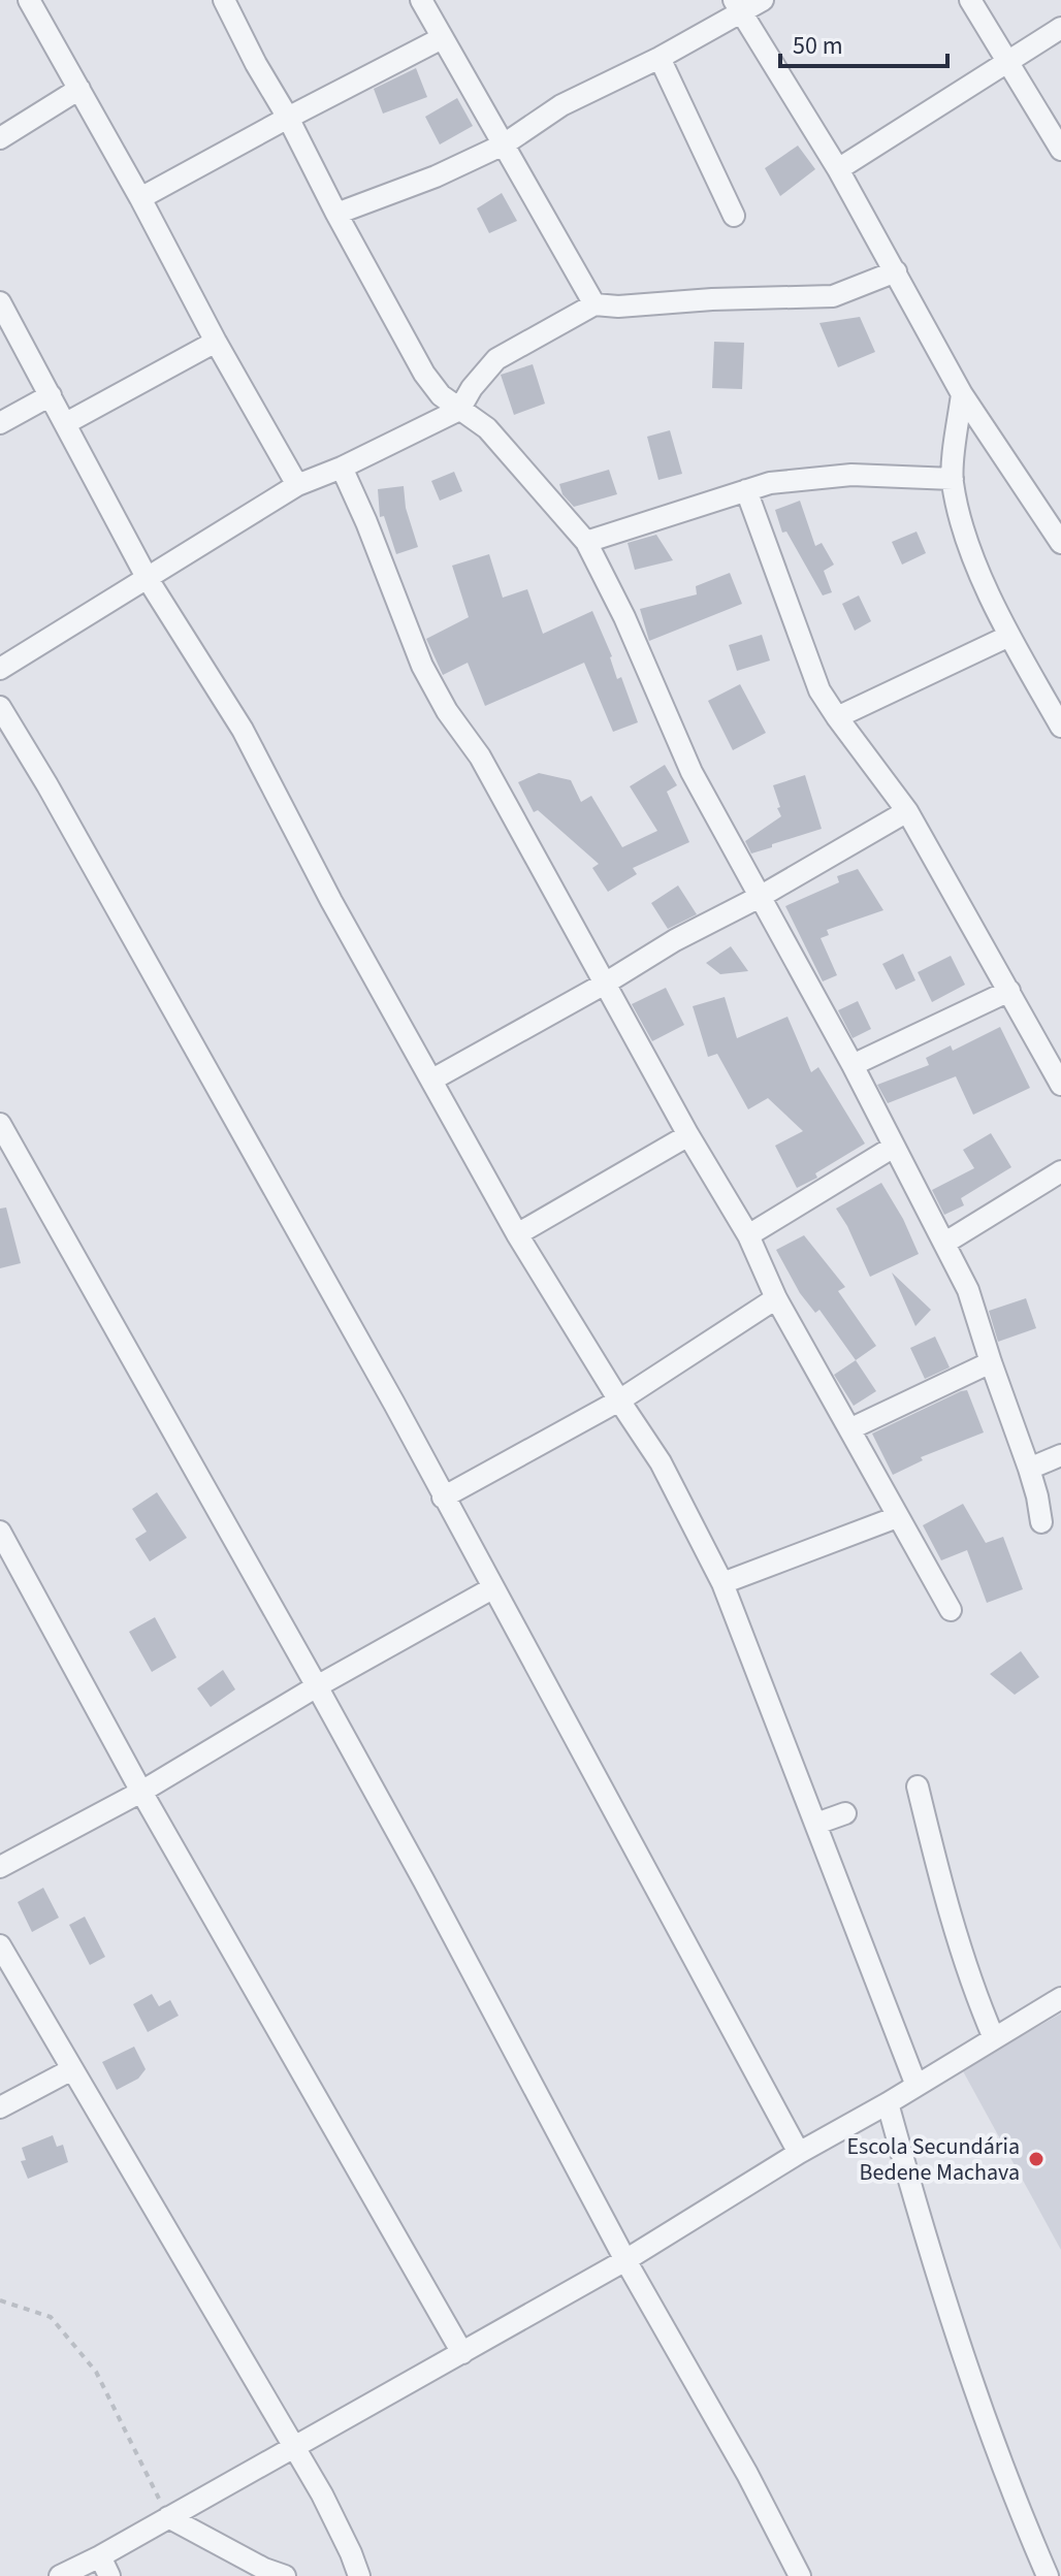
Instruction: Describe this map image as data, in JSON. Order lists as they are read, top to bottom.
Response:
{
  "places": ["Escola Secundária Bedene Machava"],
  "scale_bar": "50 m"
}
